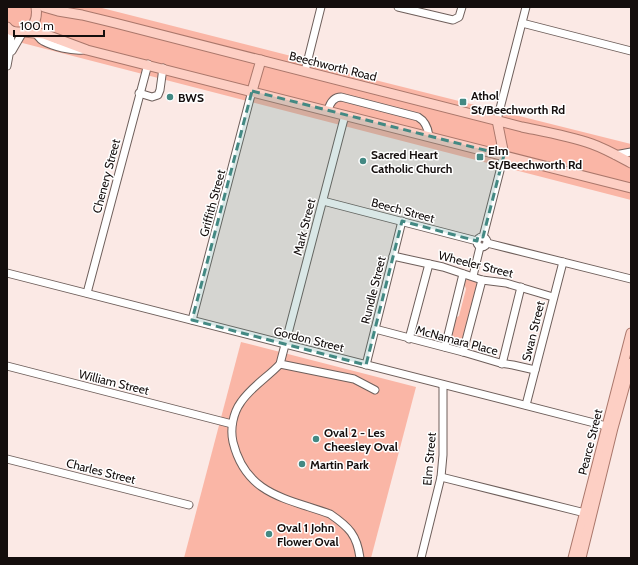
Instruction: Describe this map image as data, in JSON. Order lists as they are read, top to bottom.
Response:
{
  "streets": {
    "main road": ["Beechworth Road", "Pearce Street"],
    "street": [
      "Chenery Street",
      "Griffith Street",
      "Beech Street",
      "Mark Street",
      "Wheeler Street",
      "Rundle Street",
      "Swan Street",
      "Gordon Street",
      "McNamara Place",
      "William Street",
      "Elm Street",
      "Charles Street"
    ]
  },
  "crossings": [
    ["Chenery Street", "Gordon Street"],
    ["Griffith Street", "Gordon Street"],
    ["Beech Street", "Mark Street"],
    ["Beech Street", "Rundle Street"],
    ["Beech Street", "Swan Street"],
    ["Mark Street", "Gordon Street"],
    ["Wheeler Street", "Rundle Street"],
    ["Wheeler Street", "Swan Street"],
    ["Rundle Street", "Gordon Street"],
    ["Rundle Street", "McNamara Place"],
    ["Swan Street", "Gordon Street"],
    ["Swan Street", "McNamara Place"],
    ["Gordon Street", "Pearce Street"],
    ["Gordon Street", "Elm Street"]
  ],
  "places": {
    "other": [
      "BWS",
      "Sacred Heart Catholic Church",
      "Oval 2 - Les Cheesley Oval",
      "Martin Park",
      "Oval 1 John Flower Oval"
    ],
    "transit": ["Athol St/Beechworth Rd", "Elm St/Beechworth Rd"]
  },
  "scale_bar": "100 m"
}
